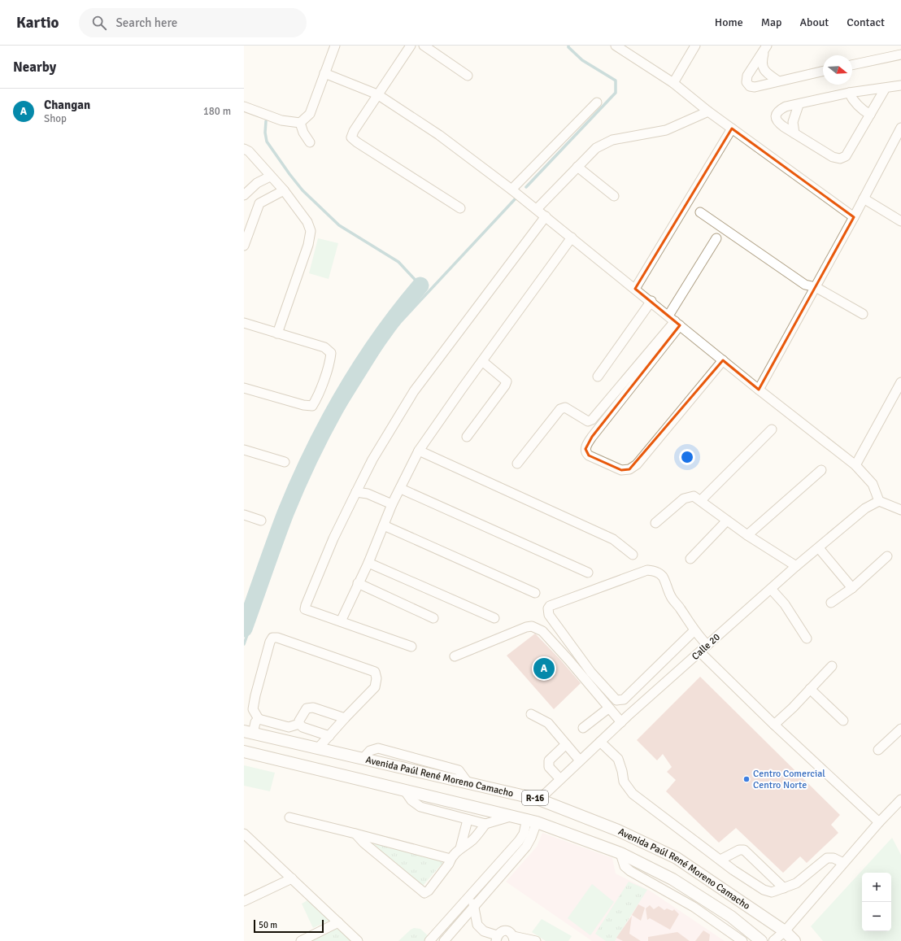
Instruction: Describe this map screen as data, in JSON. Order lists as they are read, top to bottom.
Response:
{
  "streets": {
    "main road": ["Avenida Paúl René Moreno Camacho", "R-16"],
    "street": ["Calle 20"]
  },
  "crossings": [
    ["Calle 20", "Avenida Paúl René Moreno Camacho"]
  ],
  "places": ["Centro Comercial Centro Norte"],
  "scale_bar": "50 m",
  "north": "right",
  "page": {
    "header": "Kartio",
    "search": "Search here",
    "nav": [
      "Home",
      "Map",
      "About",
      "Contact"
    ],
    "heading": "Nearby",
    "list": [
      {
        "mark": "A",
        "name": "Changan",
        "note": "Shop",
        "value": "180 m"
      }
    ],
    "pins": "A",
    "map_buttons": ["+", "−"],
    "scale": "50 m"
  }
}
